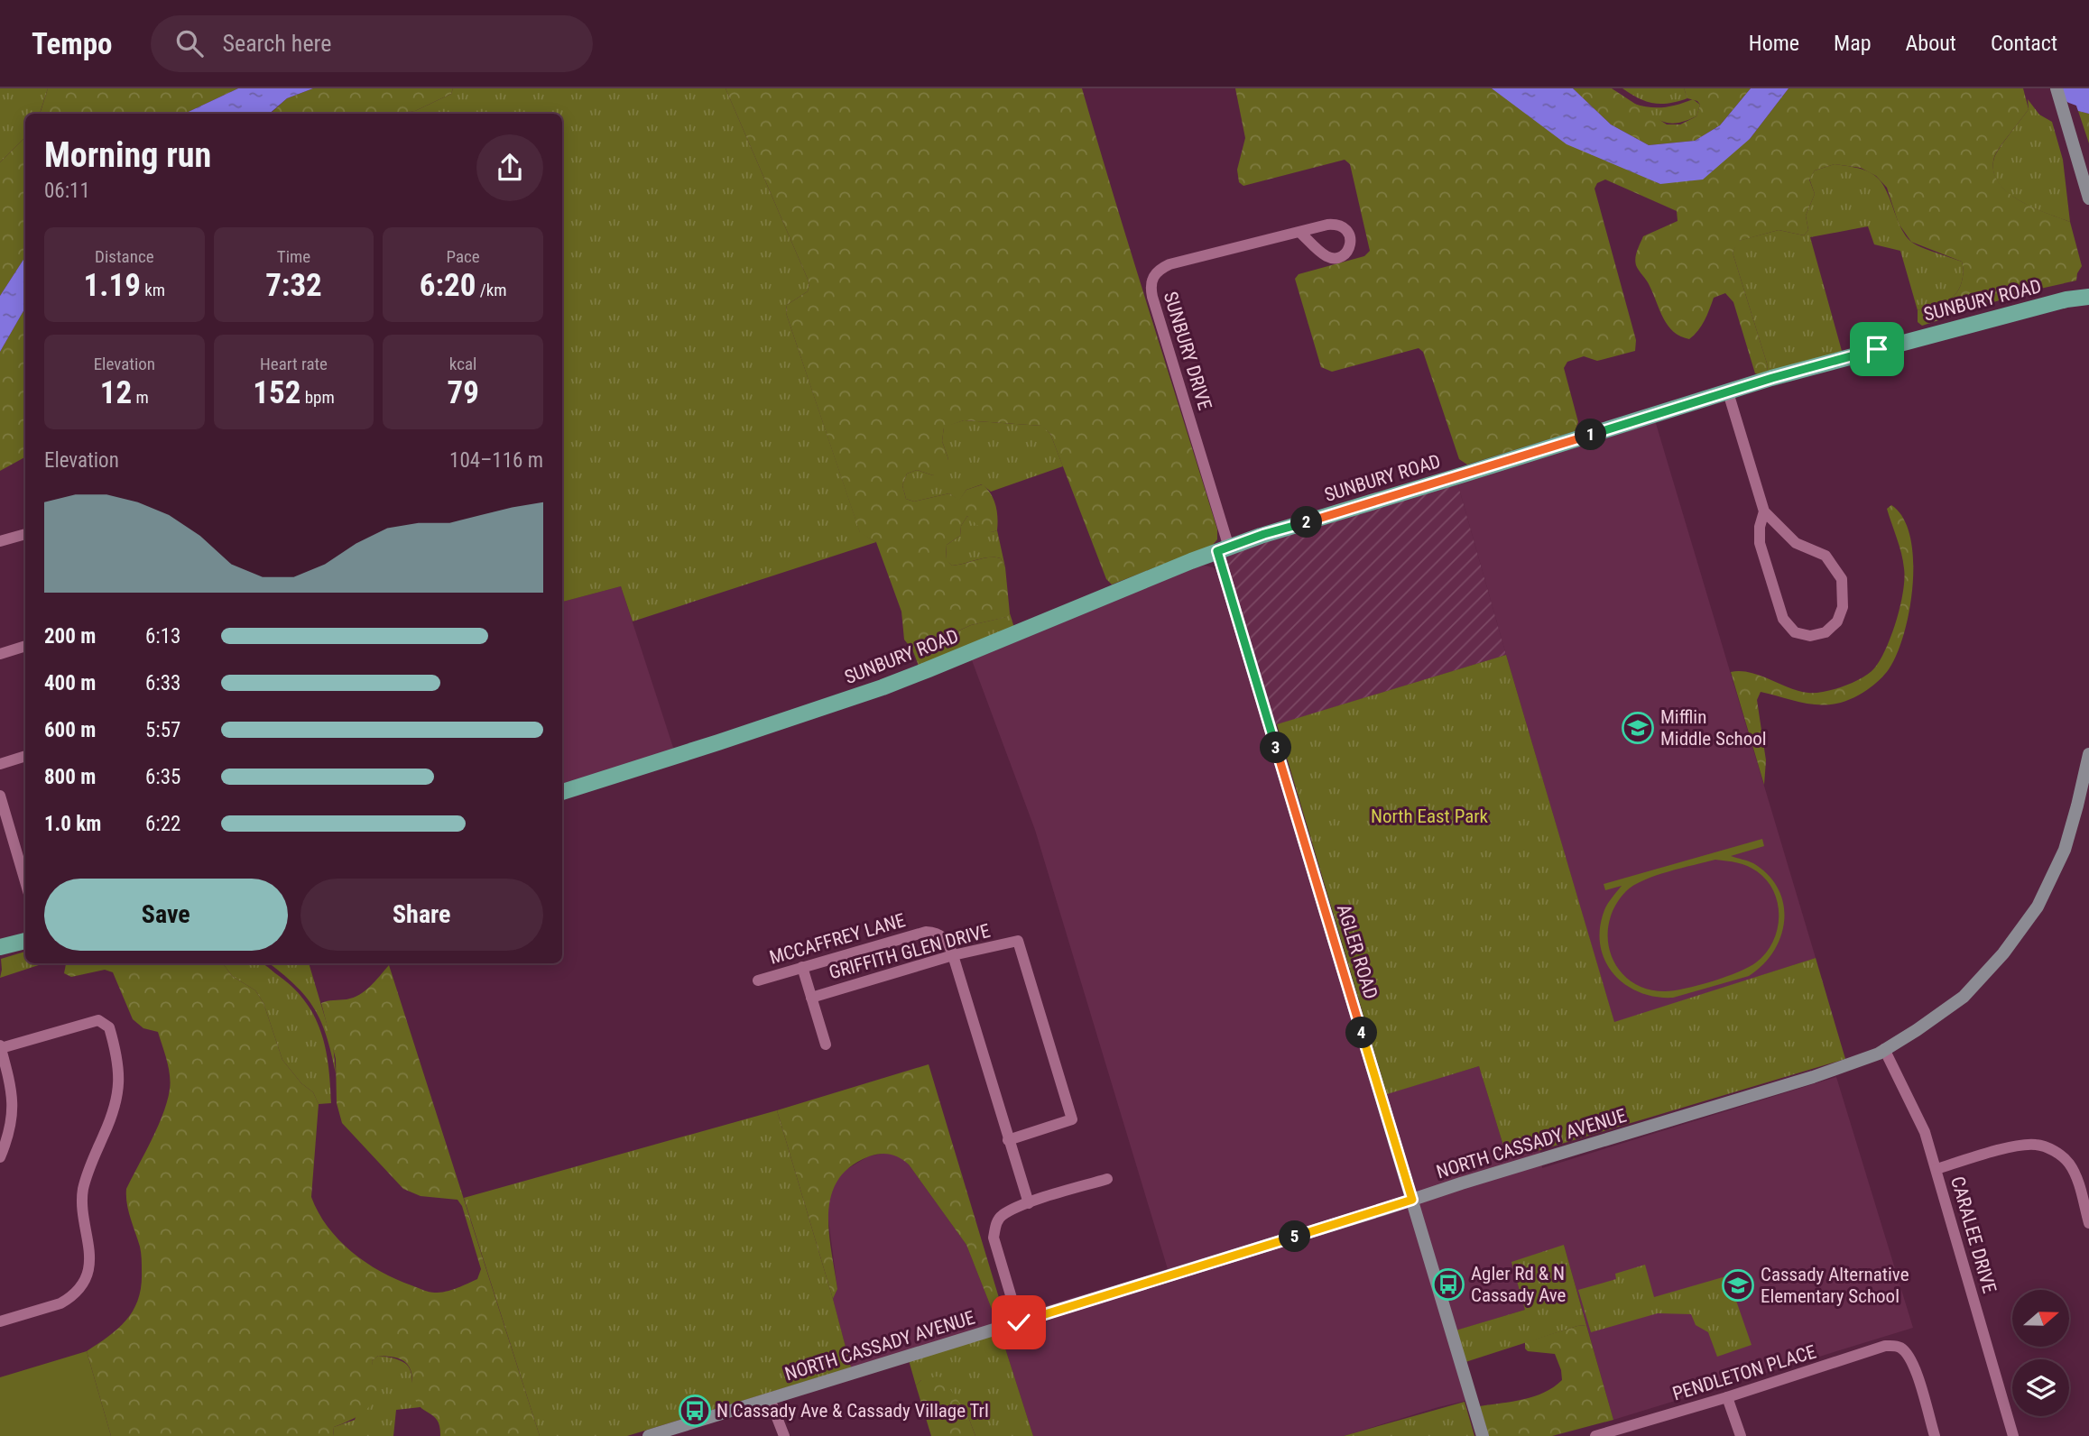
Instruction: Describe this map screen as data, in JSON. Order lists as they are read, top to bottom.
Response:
{
  "streets": {
    "main road": ["SUNBURY ROAD", "AGLER ROAD", "NORTH CASSADY AVENUE"],
    "street": [
      "SUNBURY DRIVE",
      "MCCAFFREY LANE",
      "GRIFFITH GLEN DRIVE",
      "CARALEE DRIVE",
      "PENDLETON PLACE"
    ]
  },
  "crossings": [
    ["SUNBURY ROAD", "SUNBURY DRIVE"],
    ["SUNBURY ROAD", "AGLER ROAD"],
    ["SUNBURY DRIVE", "AGLER ROAD"],
    ["MCCAFFREY LANE", "GRIFFITH GLEN DRIVE"],
    ["AGLER ROAD", "NORTH CASSADY AVENUE"],
    ["NORTH CASSADY AVENUE", "CARALEE DRIVE"]
  ],
  "parks": ["North East Park"],
  "places": {
    "school or university": ["Mifflin Middle School", "Cassady Alternative Elementary School"],
    "bus stop": ["Agler Rd & N Cassady Ave", "N Cassady Ave & Cassady Village Trl"]
  },
  "north": "right",
  "page": {
    "header": "Tempo",
    "search": "Search here",
    "nav": [
      "Home",
      "Map",
      "About",
      "Contact"
    ],
    "heading": ["Morning run", "06:11"],
    "stats": [
      ["Distance", "1.19 km"],
      ["Time", "7:32"],
      ["Pace", "6:20 /km"],
      ["Elevation", "12 m"],
      ["Heart rate", "152 bpm"],
      ["kcal", "79"]
    ],
    "pins": [
      "1",
      "2",
      "3",
      "4",
      "5"
    ],
    "chart": ["Elevation", "104–116 m"],
    "list": [
      {
        "name": "200 m",
        "note": "6:13"
      },
      {
        "name": "400 m",
        "note": "6:33"
      },
      {
        "name": "600 m",
        "note": "5:57"
      },
      {
        "name": "800 m",
        "note": "6:35"
      },
      {
        "name": "1.0 km",
        "note": "6:22"
      }
    ],
    "buttons": ["Save", "Share"]
  }
}
